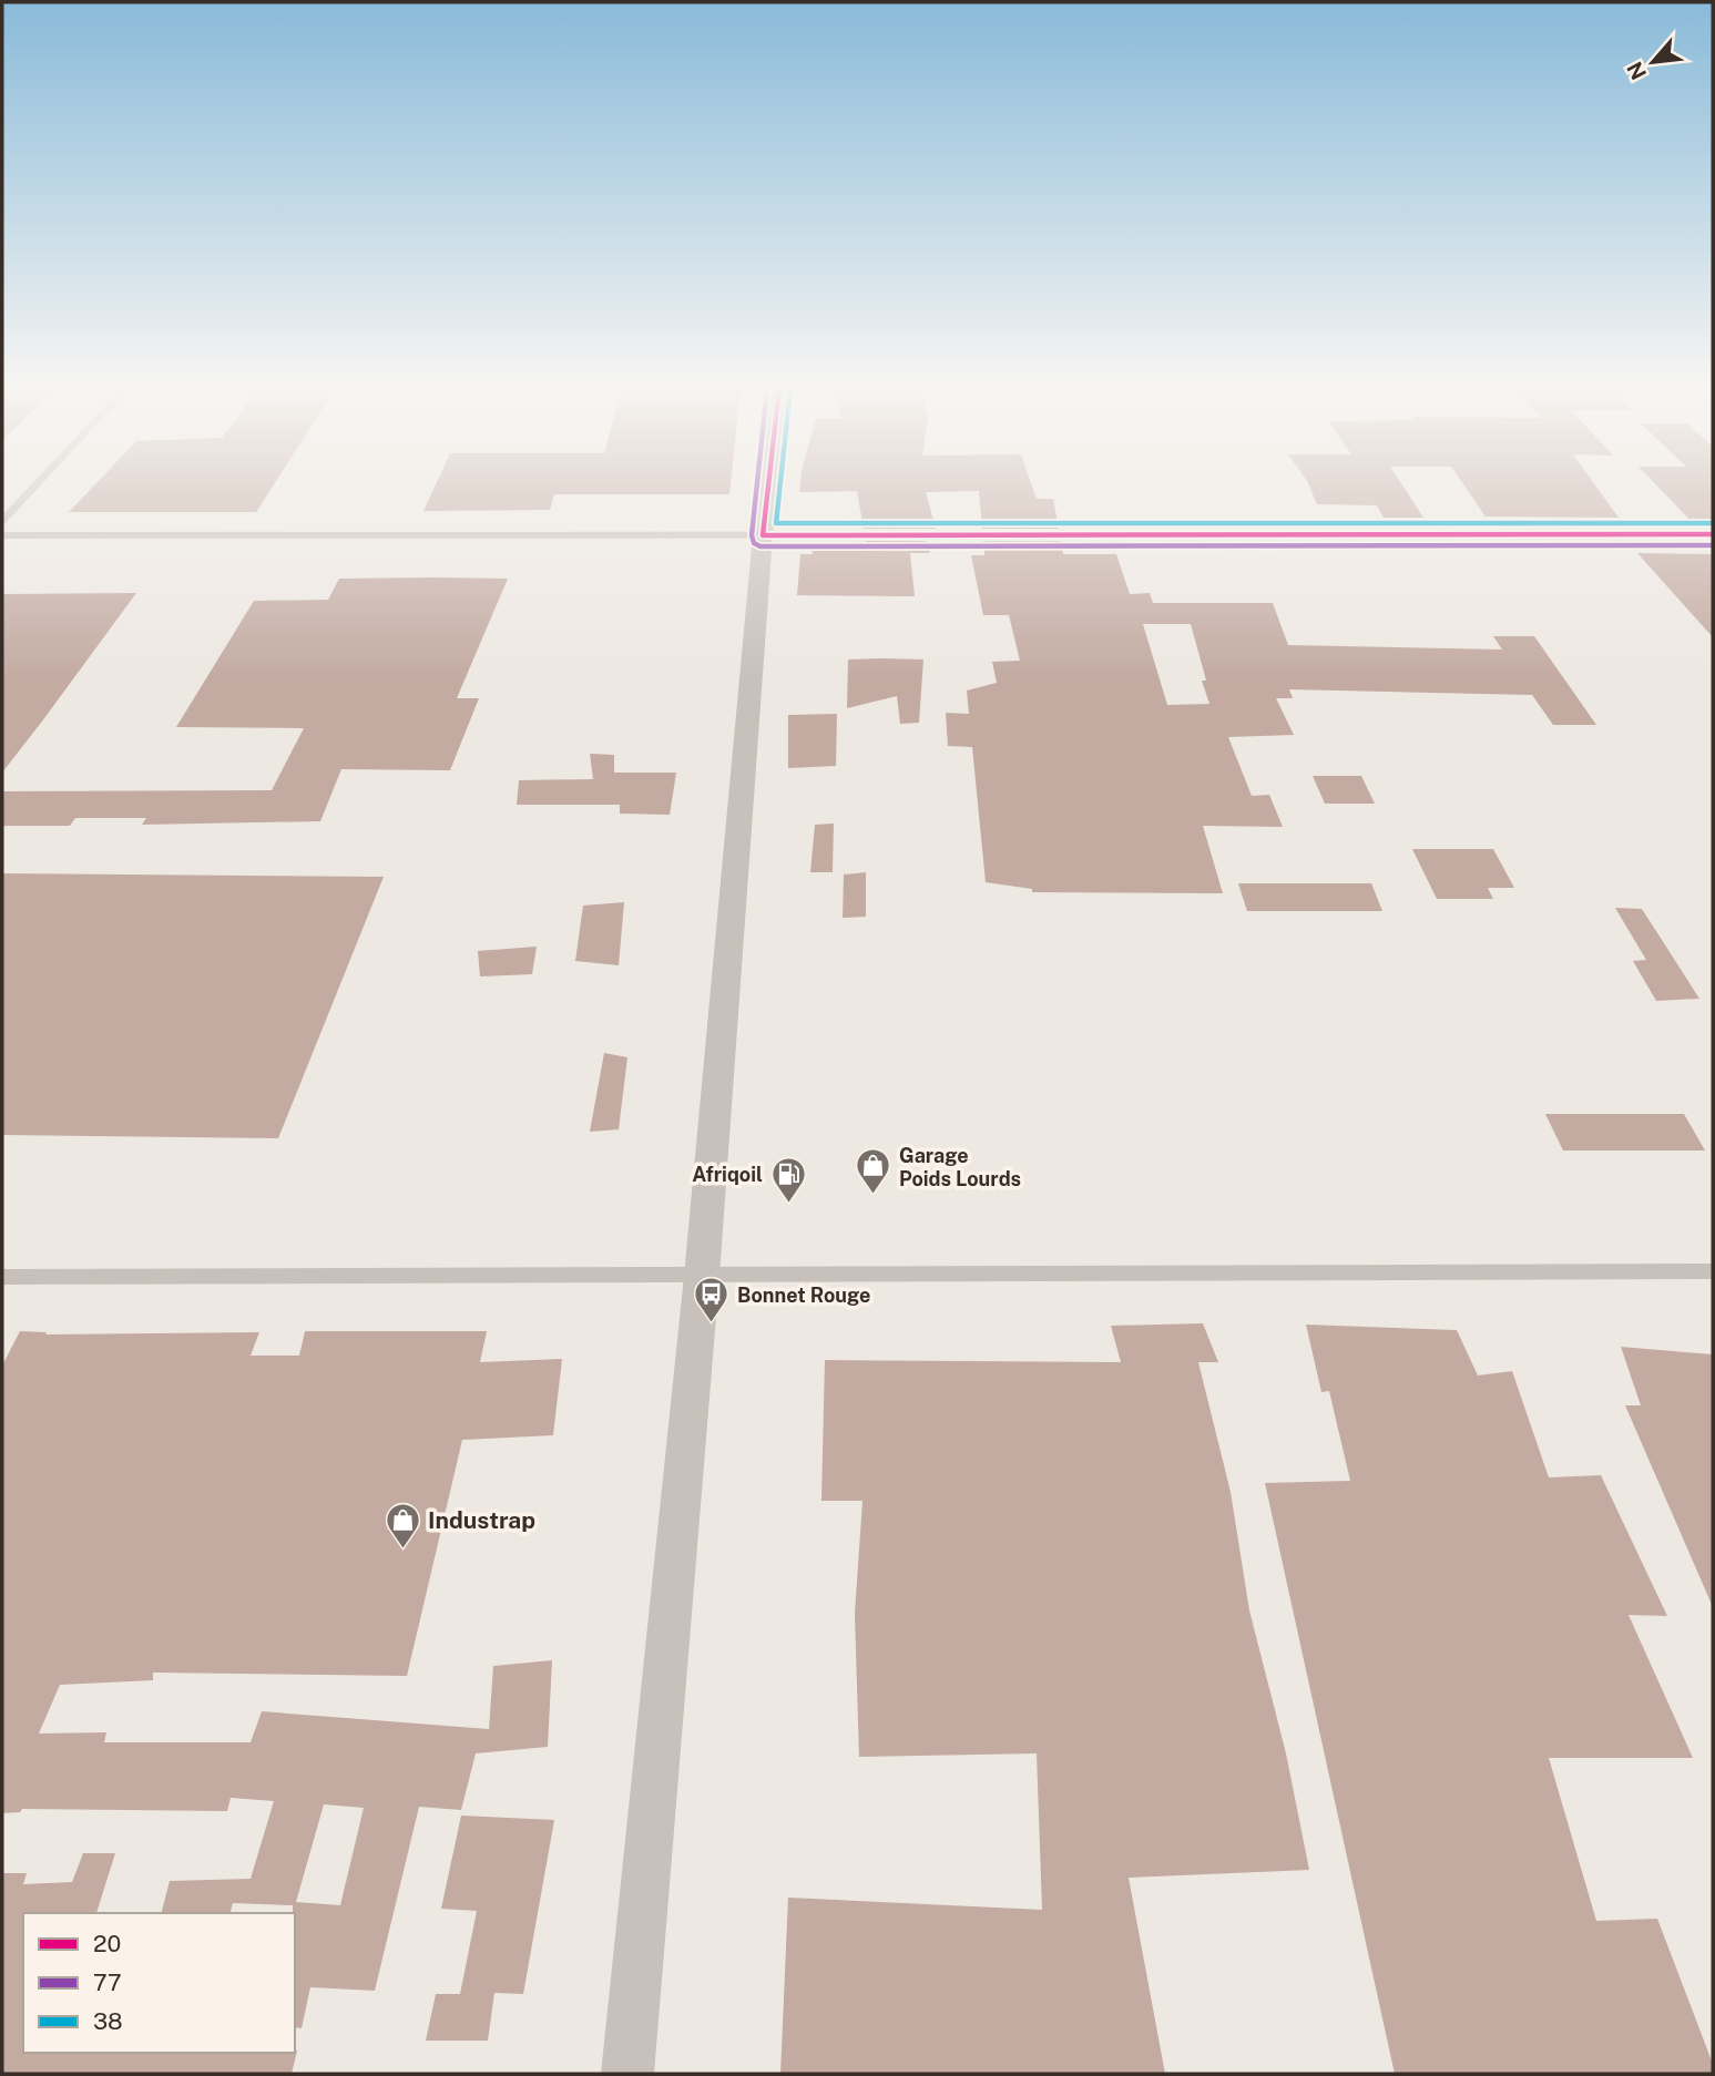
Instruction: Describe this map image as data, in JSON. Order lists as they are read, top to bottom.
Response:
{
  "places": {
    "shop": ["Garage Poids Lourds", "Industrap"],
    "fuel station": ["Afriqoil"],
    "bus stop": ["Bonnet Rouge"]
  },
  "lines": ["transit line 20", "transit line 77", "transit line 38"],
  "legend": ["20", "77", "38"],
  "north": "bottom left"
}
